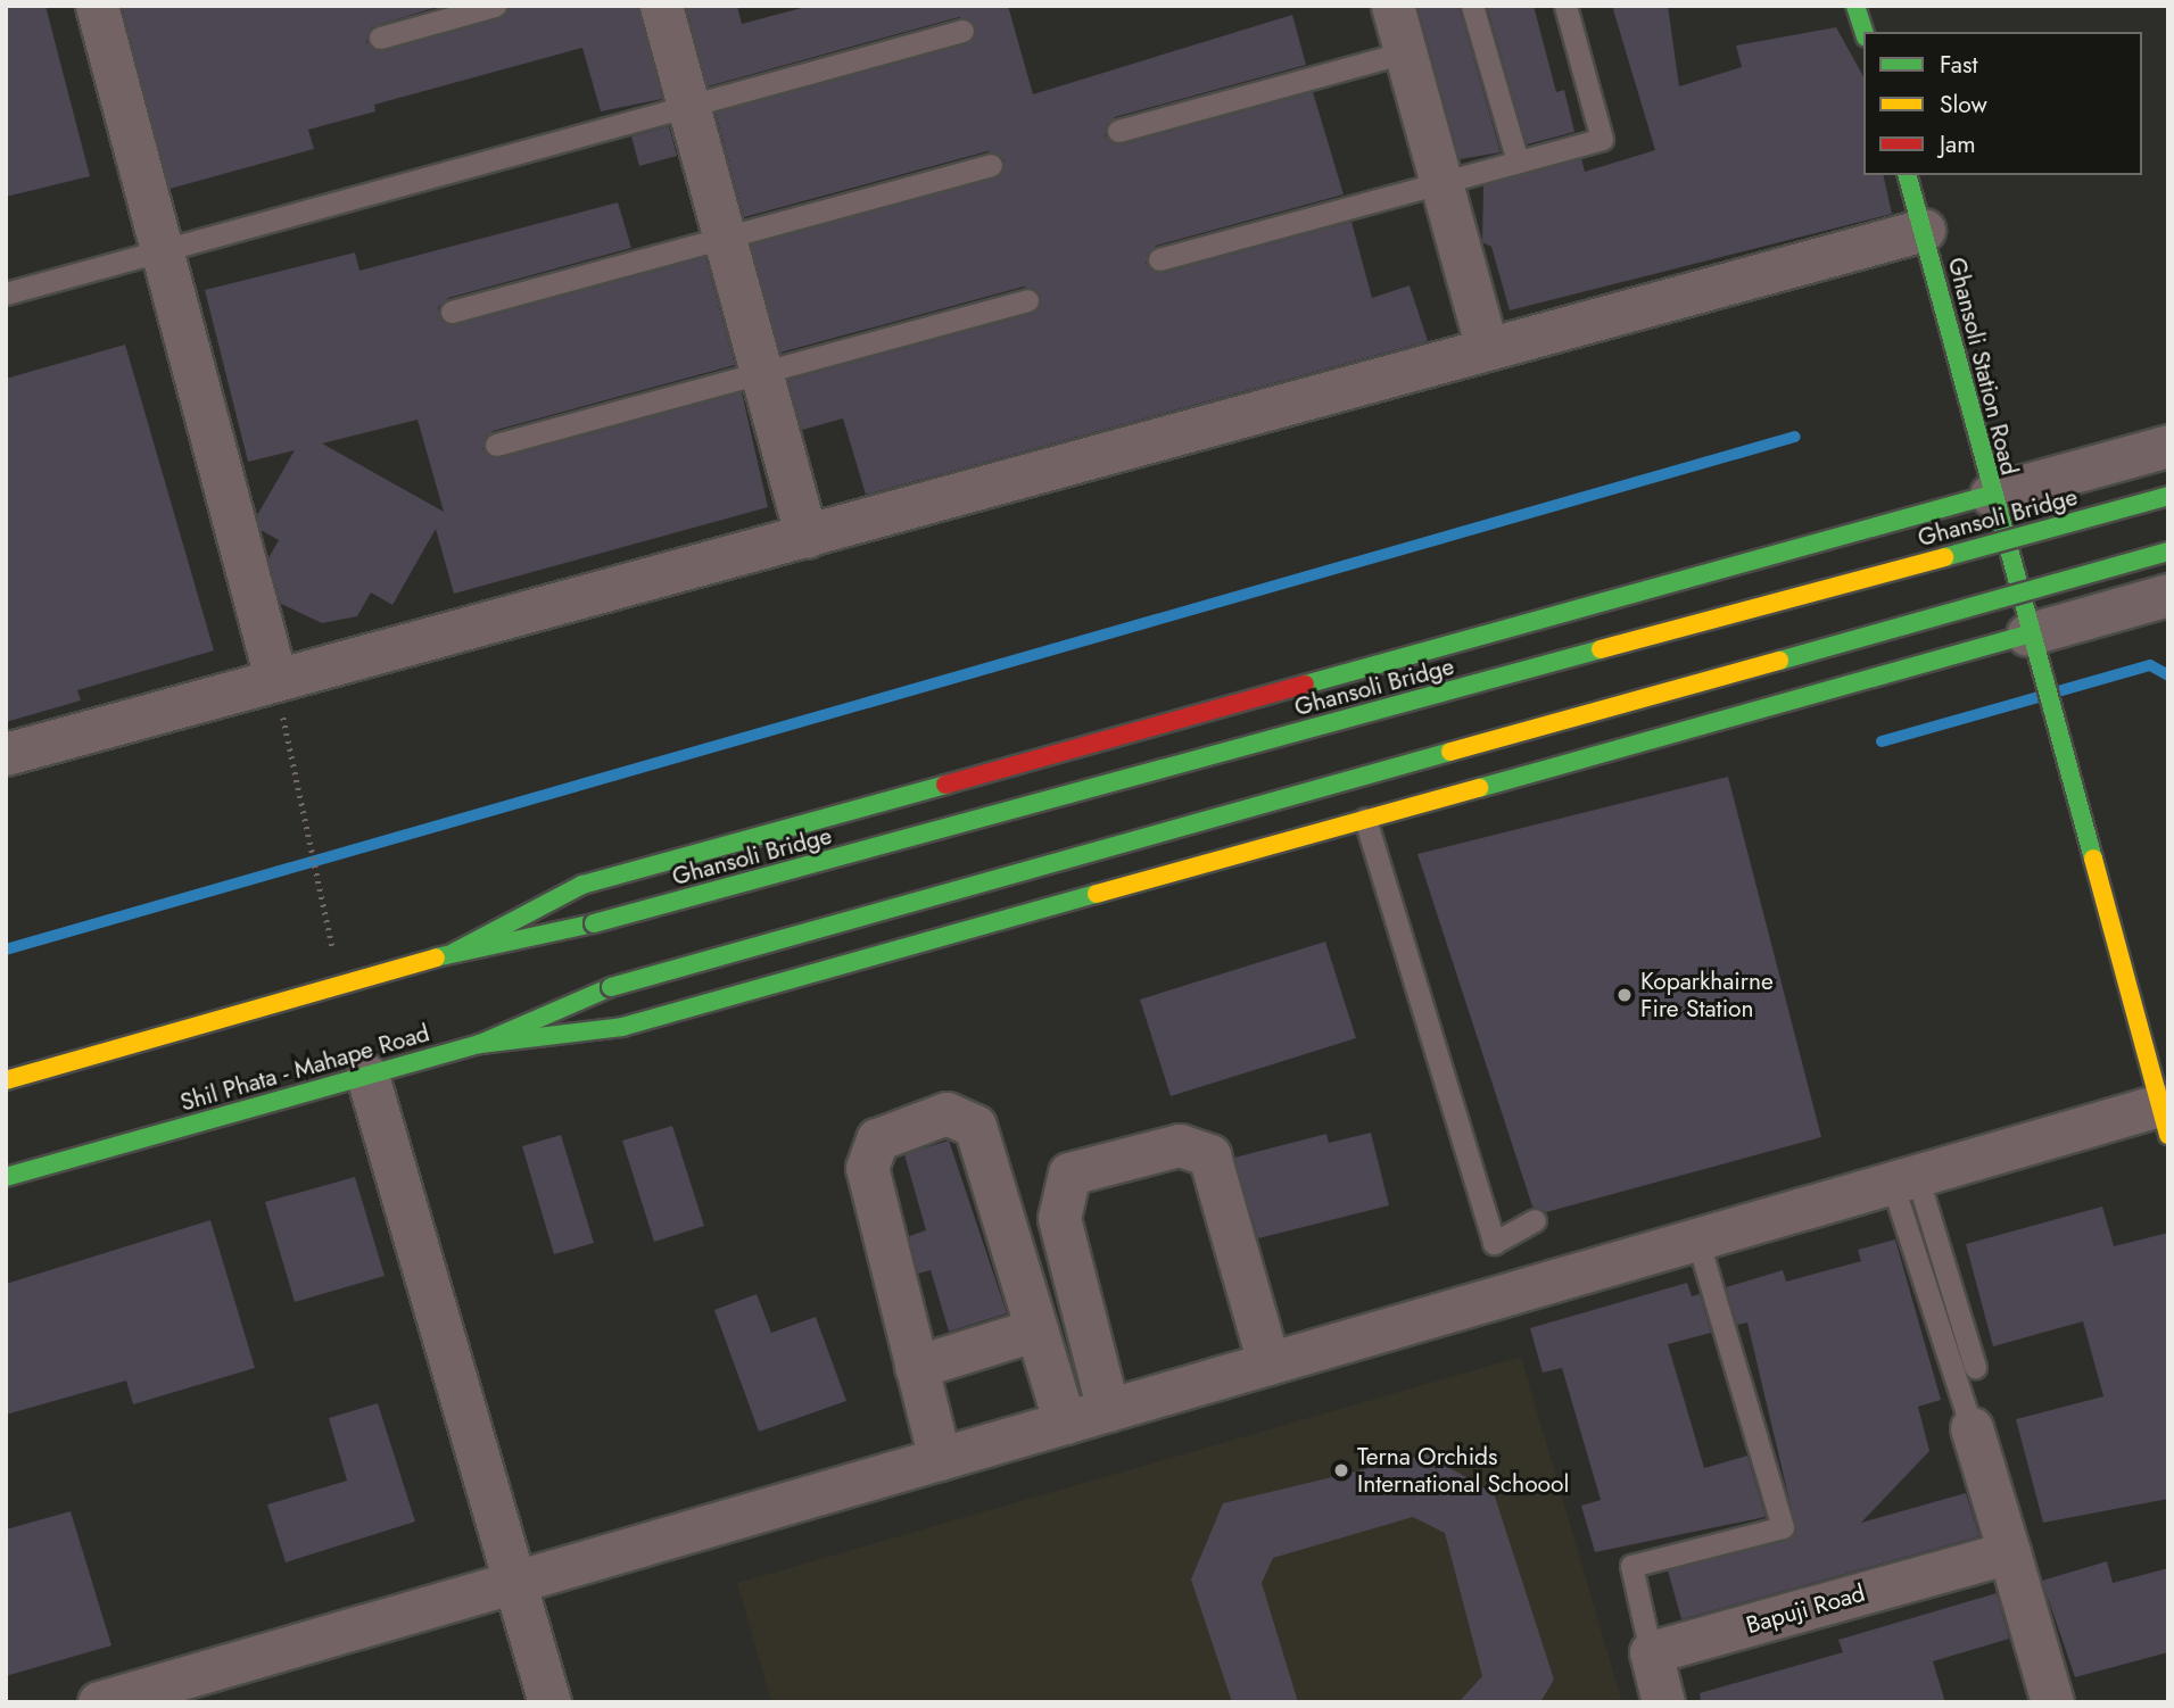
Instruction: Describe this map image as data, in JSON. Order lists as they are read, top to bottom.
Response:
{
  "streets": {
    "main road": ["Ghansoli Station Road", "Ghansoli Bridge", "Shil Phata - Mahape Road"],
    "street": ["Bapuji Road"]
  },
  "places": ["Koparkhairne Fire Station", "Terna Orchids International Schoool"],
  "legend": ["Fast", "Slow", "Jam"]
}
